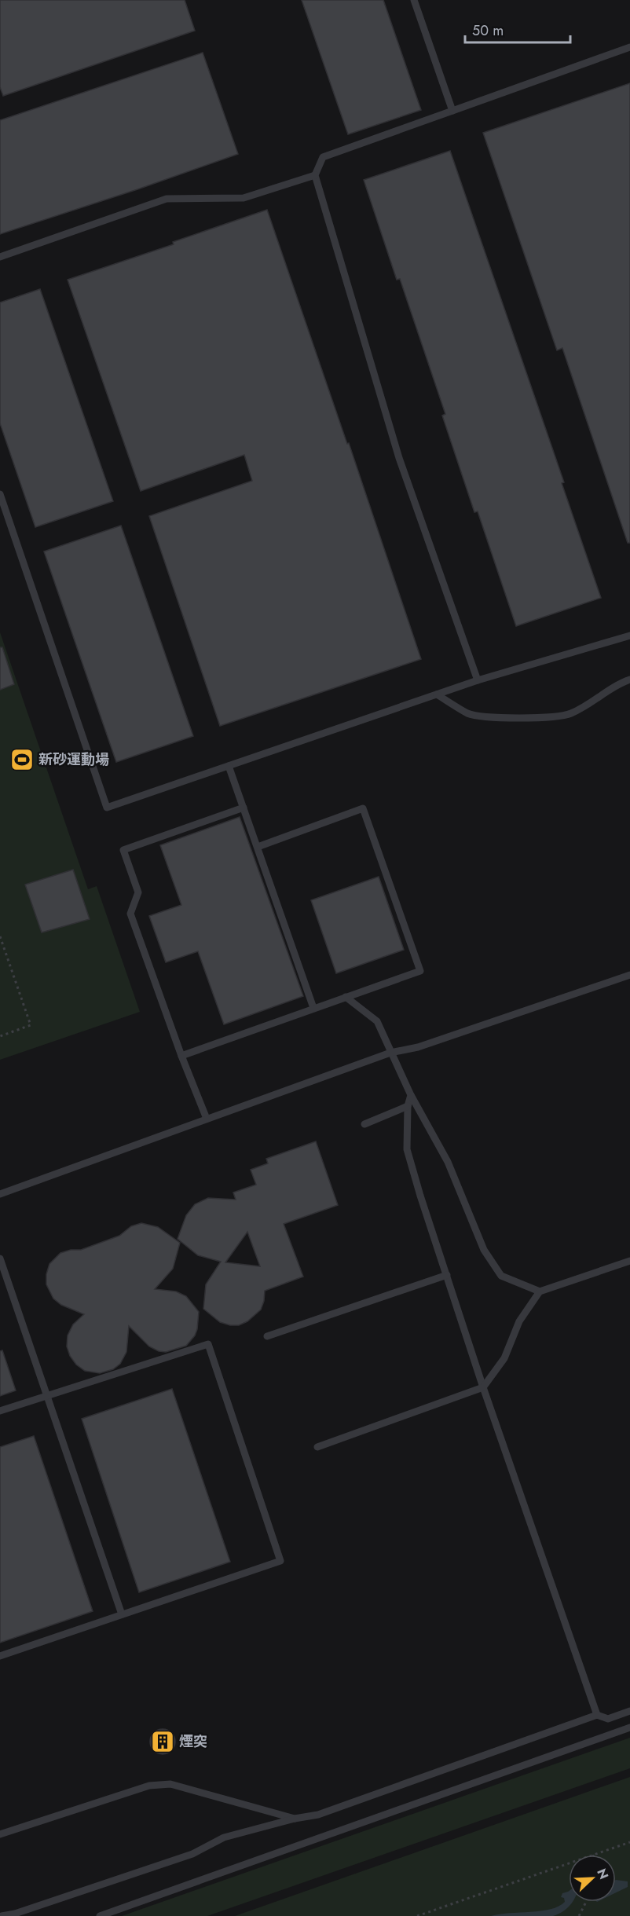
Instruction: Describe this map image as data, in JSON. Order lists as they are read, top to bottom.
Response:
{
  "places": {
    "sports": ["新砂運動場"],
    "building": ["煙突"]
  },
  "scale_bar": "50 m",
  "north": "top right"
}
